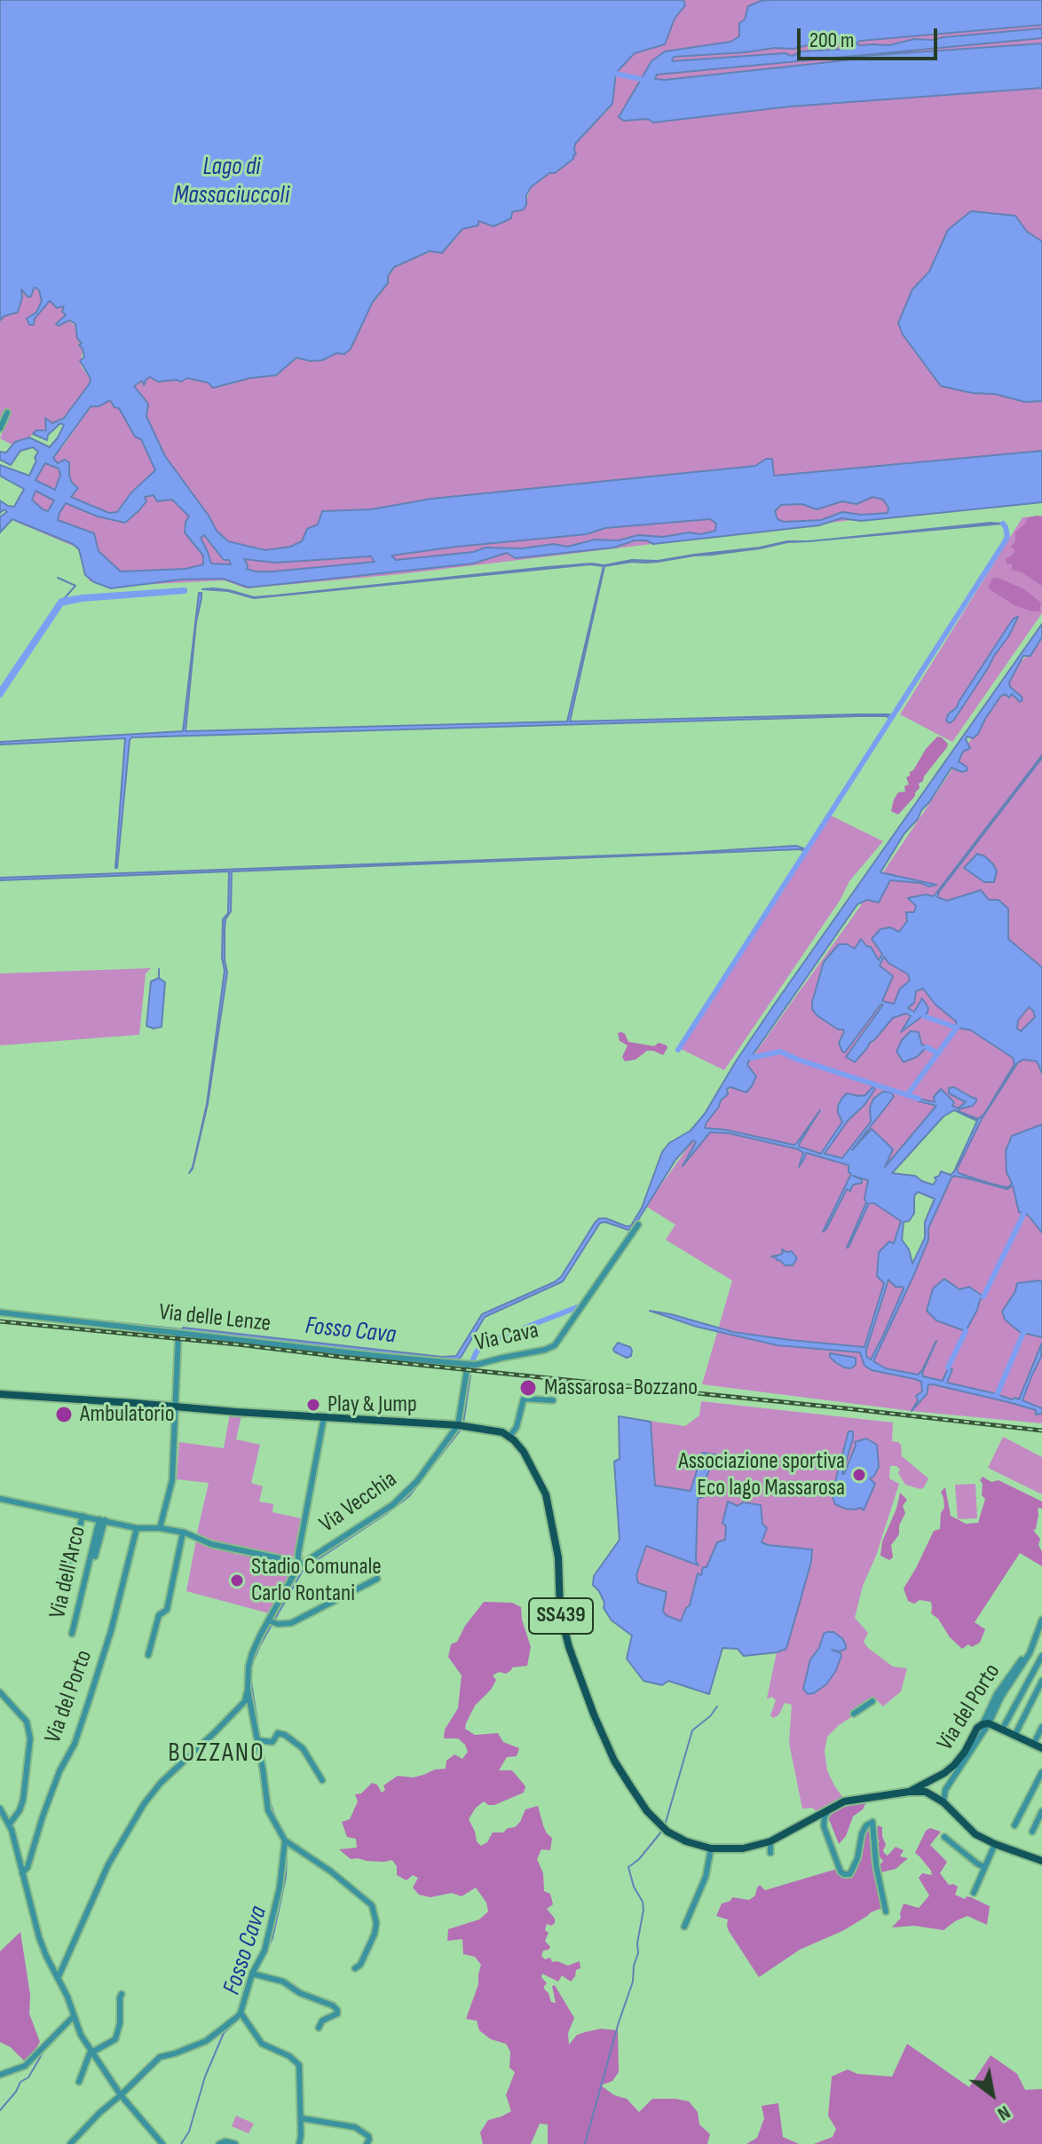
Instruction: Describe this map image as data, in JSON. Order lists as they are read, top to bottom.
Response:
{
  "streets": {
    "main road": ["SS439", "Via del Porto"],
    "street": [
      "Via delle Lenze",
      "Via Cava",
      "Via Vecchia",
      "Via dell'Arco"
    ]
  },
  "crossings": [
    ["Via delle Lenze", "Via Cava"],
    ["Via Cava", "Via Vecchia"],
    ["SS439", "Via del Porto"]
  ],
  "districts": ["BOZZANO"],
  "water": ["Lago di Massaciuccoli", "Fosso Cava"],
  "places": [
    "Massarosa-Bozzano",
    "Play & Jump",
    "Ambulatorio",
    "Associazione sportiva Eco lago Massarosa",
    "Stadio Comunale Carlo Rontani"
  ],
  "scale_bar": "200 m",
  "north": "bottom right"
}
